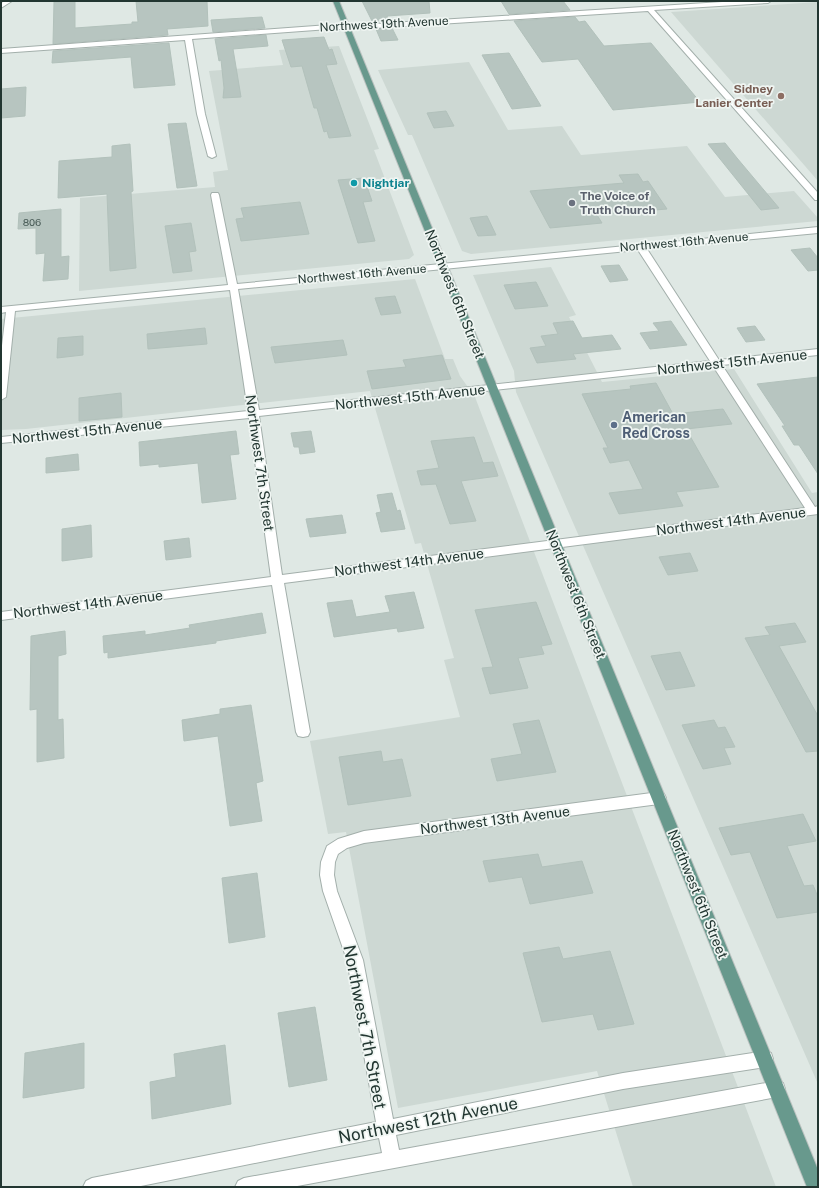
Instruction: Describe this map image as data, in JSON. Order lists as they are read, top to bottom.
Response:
{
  "streets": {
    "main road": ["Northwest 6th Street"],
    "street": [
      "Northwest 19th Avenue",
      "Northwest 16th Avenue",
      "Northwest 15th Avenue",
      "Northwest 7th Street",
      "Northwest 14th Avenue",
      "Northwest 13th Avenue",
      "Northwest 12th Avenue"
    ]
  },
  "crossings": [
    ["Northwest 19th Avenue", "Northwest 6th Street"],
    ["Northwest 16th Avenue", "Northwest 6th Street"],
    ["Northwest 16th Avenue", "Northwest 7th Street"],
    ["Northwest 6th Street", "Northwest 15th Avenue"],
    ["Northwest 6th Street", "Northwest 14th Avenue"],
    ["Northwest 6th Street", "Northwest 13th Avenue"],
    ["Northwest 6th Street", "Northwest 12th Avenue"],
    ["Northwest 15th Avenue", "Northwest 7th Street"],
    ["Northwest 7th Street", "Northwest 14th Avenue"],
    ["Northwest 7th Street", "Northwest 13th Avenue"],
    ["Northwest 7th Street", "Northwest 12th Avenue"]
  ],
  "places": [
    "Sidney Lanier Center",
    "Nightjar",
    "The Voice of Truth Church",
    "American Red Cross"
  ],
  "house_numbers": ["806"]
}
